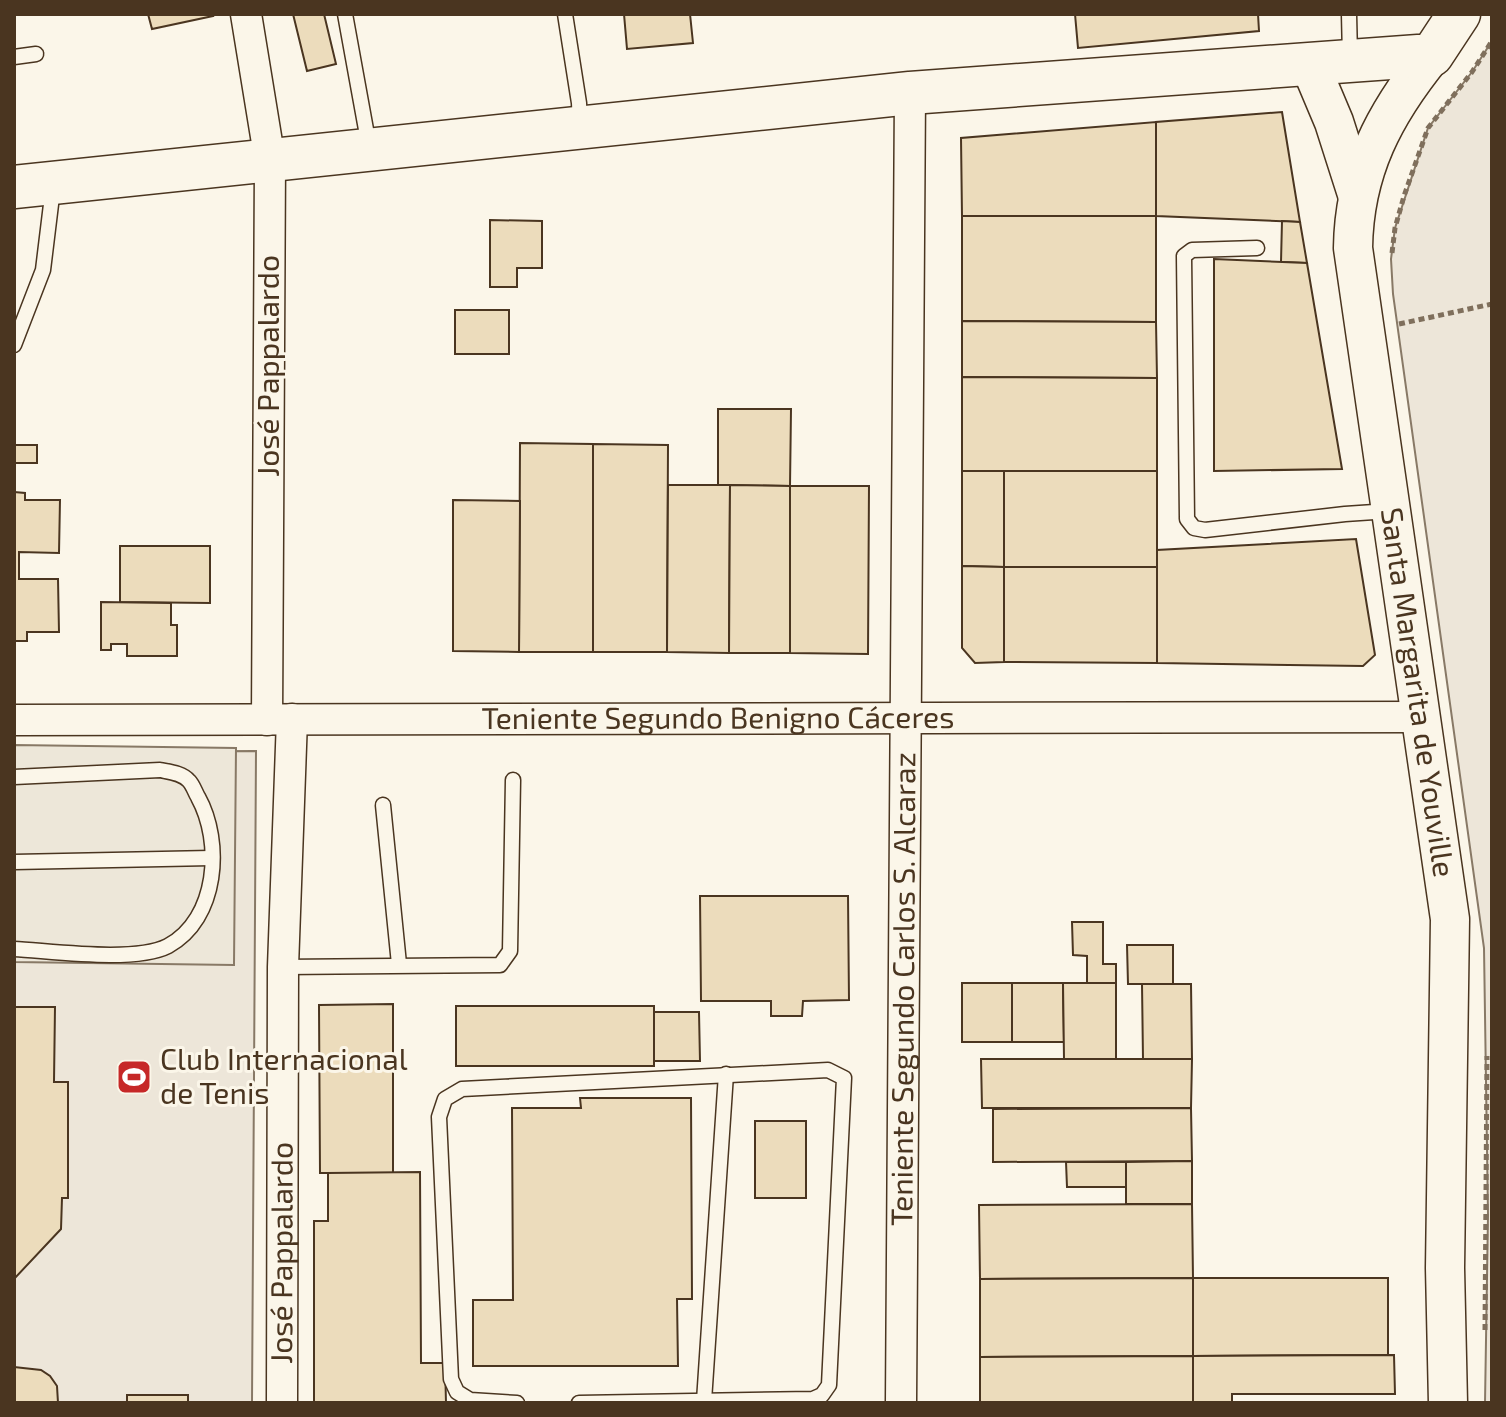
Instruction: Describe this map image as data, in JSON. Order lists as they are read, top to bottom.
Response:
{
  "streets": {
    "main road": ["Santa Margarita de Youville"],
    "street": ["José Pappalardo", "Teniente Segundo Benigno Cáceres", "Teniente Segundo Carlos S. Alcaraz"]
  },
  "crossings": [
    ["José Pappalardo", "Teniente Segundo Benigno Cáceres"],
    ["Santa Margarita de Youville", "Teniente Segundo Benigno Cáceres"],
    ["Teniente Segundo Benigno Cáceres", "Teniente Segundo Carlos S. Alcaraz"]
  ],
  "places": {
    "sports": ["Club Internacional de Tenis"]
  }
}
